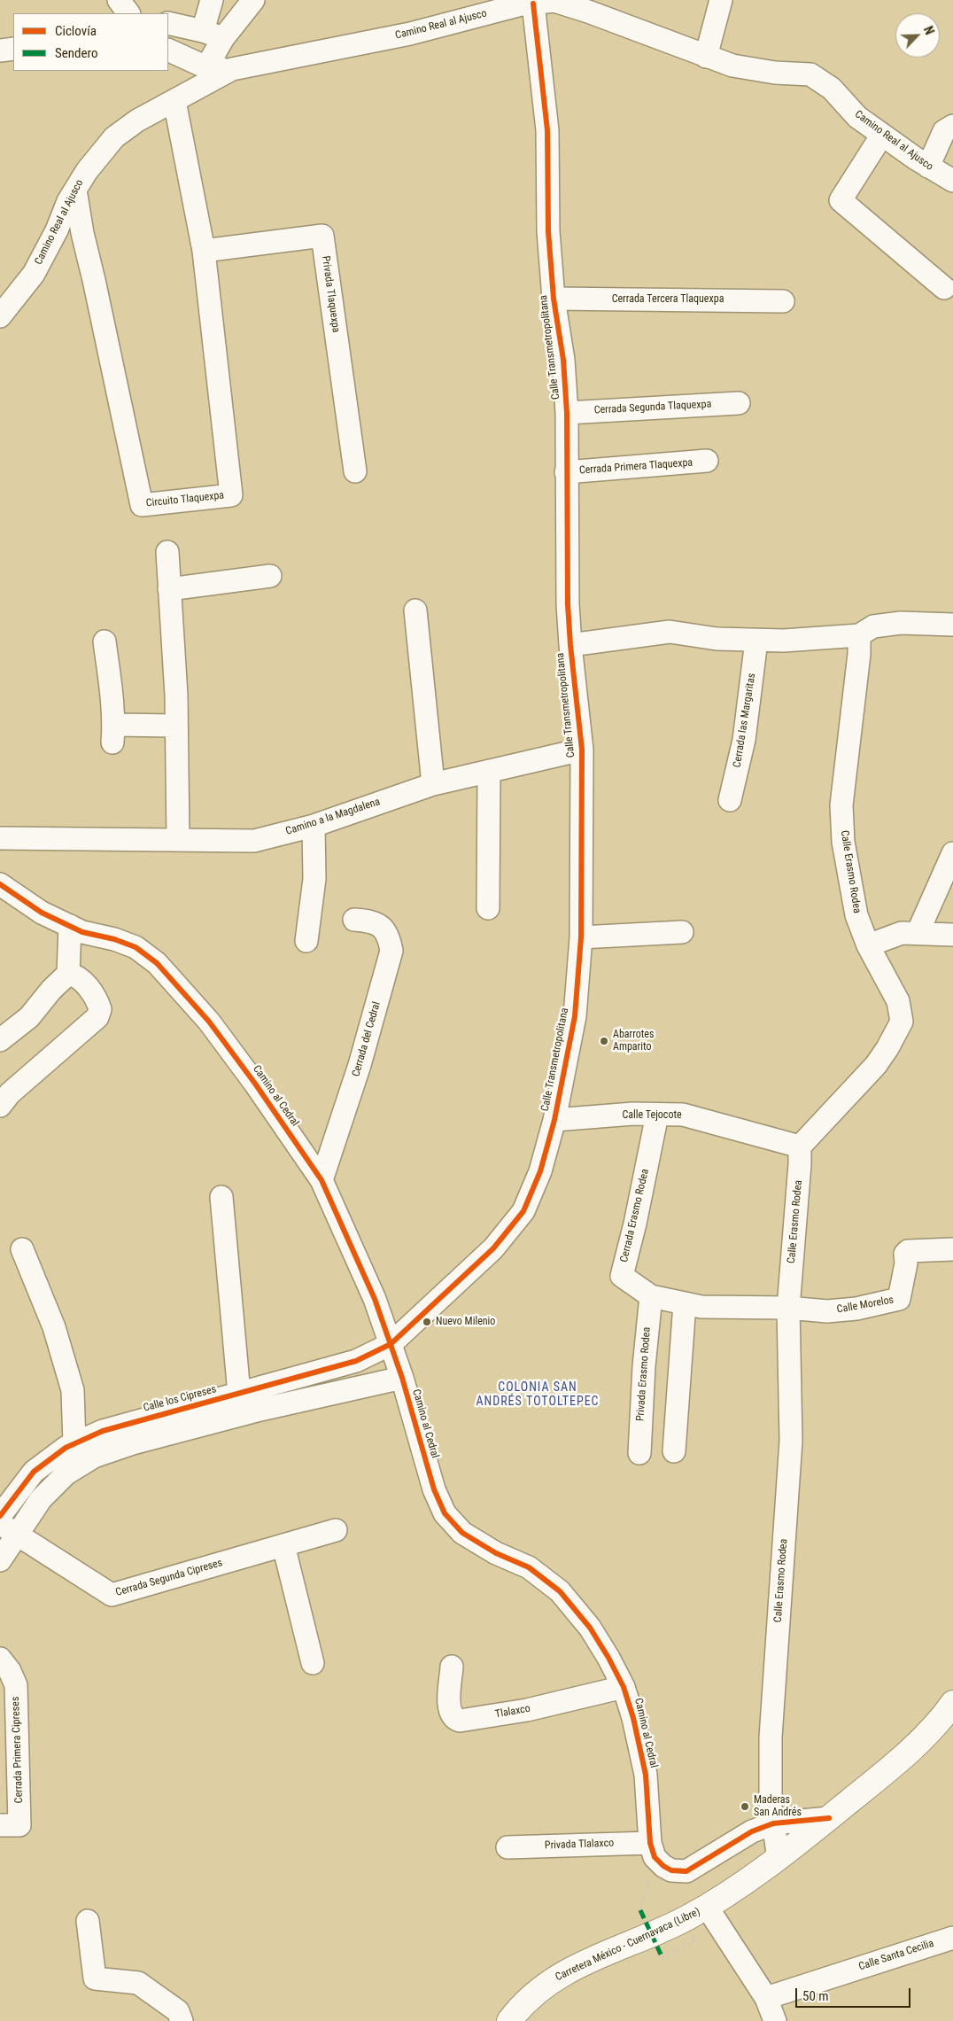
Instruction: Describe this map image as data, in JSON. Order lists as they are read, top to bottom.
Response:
{
  "streets": {
    "main road": ["Carretera México - Cuernavaca (Libre)"],
    "street": [
      "Camino Real al Ajusco",
      "Privada Tlaquexpa",
      "Cerrada Tercera Tlaquexpa",
      "Calle Transmetropolitana",
      "Cerrada Segunda Tlaquexpa",
      "Cerrada Primera Tlaquexpa",
      "Circuito Tlaquexpa",
      "Cerrada las Margaritas",
      "Camino a la Magdalena",
      "Calle Erasmo Rodea",
      "Cerrada del Cedral",
      "Camino al Cedral",
      "Calle Tejocote",
      "Cerrada Erasmo Rodea",
      "Calle Morelos",
      "Privada Erasmo Rodea",
      "Calle los Cipreses",
      "Cerrada Segunda Cipreses",
      "Tlalaxco",
      "Cerrada Primera Cipreses",
      "Privada Tlalaxco",
      "Calle Santa Cecilia"
    ]
  },
  "crossings": [
    ["Camino Real al Ajusco", "Calle Transmetropolitana"],
    ["Camino Real al Ajusco", "Circuito Tlaquexpa"],
    ["Privada Tlaquexpa", "Circuito Tlaquexpa"],
    ["Cerrada Tercera Tlaquexpa", "Calle Transmetropolitana"],
    ["Calle Transmetropolitana", "Cerrada Segunda Tlaquexpa"],
    ["Calle Transmetropolitana", "Cerrada Primera Tlaquexpa"],
    ["Calle Transmetropolitana", "Camino a la Magdalena"],
    ["Calle Transmetropolitana", "Camino al Cedral"],
    ["Calle Transmetropolitana", "Calle Tejocote"],
    ["Calle Transmetropolitana", "Calle los Cipreses"],
    ["Calle Erasmo Rodea", "Camino al Cedral"],
    ["Calle Erasmo Rodea", "Calle Tejocote"],
    ["Calle Erasmo Rodea", "Cerrada Erasmo Rodea"],
    ["Calle Erasmo Rodea", "Calle Morelos"],
    ["Calle Erasmo Rodea", "Carretera México - Cuernavaca (Libre)"],
    ["Cerrada del Cedral", "Camino al Cedral"],
    ["Camino al Cedral", "Calle los Cipreses"],
    ["Camino al Cedral", "Tlalaxco"],
    ["Camino al Cedral", "Privada Tlalaxco"],
    ["Camino al Cedral", "Carretera México - Cuernavaca (Libre)"],
    ["Calle Tejocote", "Cerrada Erasmo Rodea"],
    ["Cerrada Erasmo Rodea", "Calle Morelos"],
    ["Cerrada Erasmo Rodea", "Privada Erasmo Rodea"]
  ],
  "districts": ["COLONIA SAN ANDRÉS TOTOLTEPEC"],
  "places": ["Abarrotes Amparito", "Nuevo Milenio", "Maderas San Andrés"],
  "legend": ["Ciclovía", "Sendero"],
  "scale_bar": "50 m",
  "north": "top right"
}
